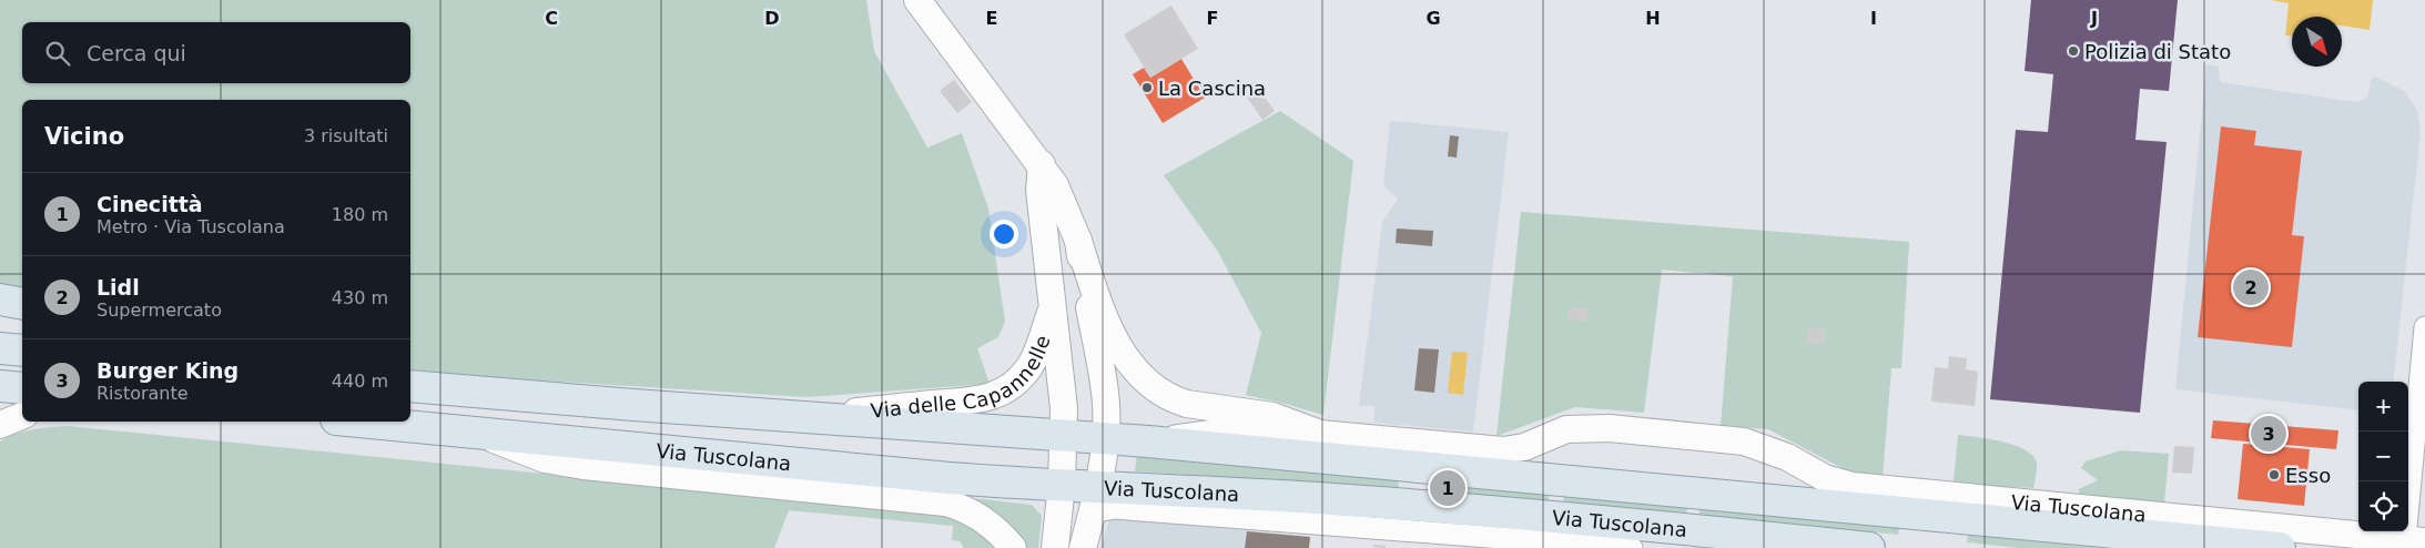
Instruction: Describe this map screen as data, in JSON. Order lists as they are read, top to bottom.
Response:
{
  "streets": {
    "main road": ["Via Tuscolana"],
    "street": ["Via delle Capannelle"]
  },
  "crossings": [
    ["Via delle Capannelle", "Via Tuscolana"]
  ],
  "places": ["Polizia di Stato", "La Cascina", "Esso"],
  "north": "bottom right",
  "page": {
    "search": "Cerca qui",
    "heading": ["Vicino", "3 risultati"],
    "list": [
      {
        "mark": "1",
        "name": "Cinecittà",
        "note": "Metro · Via Tuscolana",
        "value": "180 m"
      },
      {
        "mark": "2",
        "name": "Lidl",
        "note": "Supermercato",
        "value": "430 m"
      },
      {
        "mark": "3",
        "name": "Burger King",
        "note": "Ristorante",
        "value": "440 m"
      }
    ],
    "pins": ["2", "3", "1"],
    "map_buttons": ["+", "−"]
  },
  "grid": {
    "columns": [
      "C",
      "D",
      "E",
      "F",
      "G",
      "H",
      "I",
      "J"
    ]
  }
}
